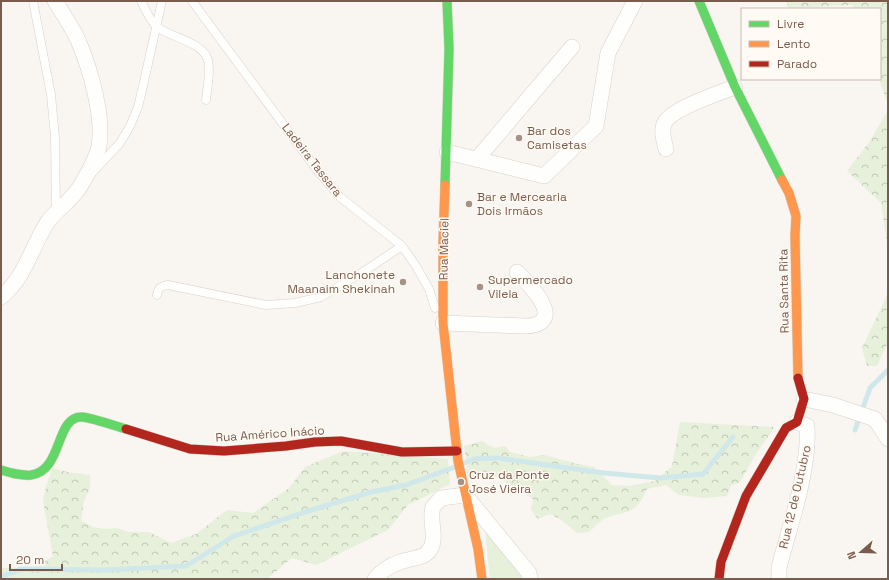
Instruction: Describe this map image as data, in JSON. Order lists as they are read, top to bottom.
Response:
{
  "streets": {
    "street": [
      "Rua Maciel",
      "Rua Santa Rita",
      "Rua Américo Inácio",
      "Rua 12 de Outubro"
    ],
    "lane": ["Ladeira Tassara"]
  },
  "crossings": [
    ["Ladeira Tassara", "Rua Maciel"],
    ["Rua Maciel", "Rua Américo Inácio"]
  ],
  "places": [
    "Bar dos Camisetas",
    "Bar e Mercearia Dois Irmãos",
    "Lanchonete Maanaim Shekinah",
    "Supermercado Vilela",
    "Cruz da Ponte José Vieira"
  ],
  "legend": ["Livre", "Lento", "Parado"],
  "scale_bar": "20 m",
  "north": "left"
}
